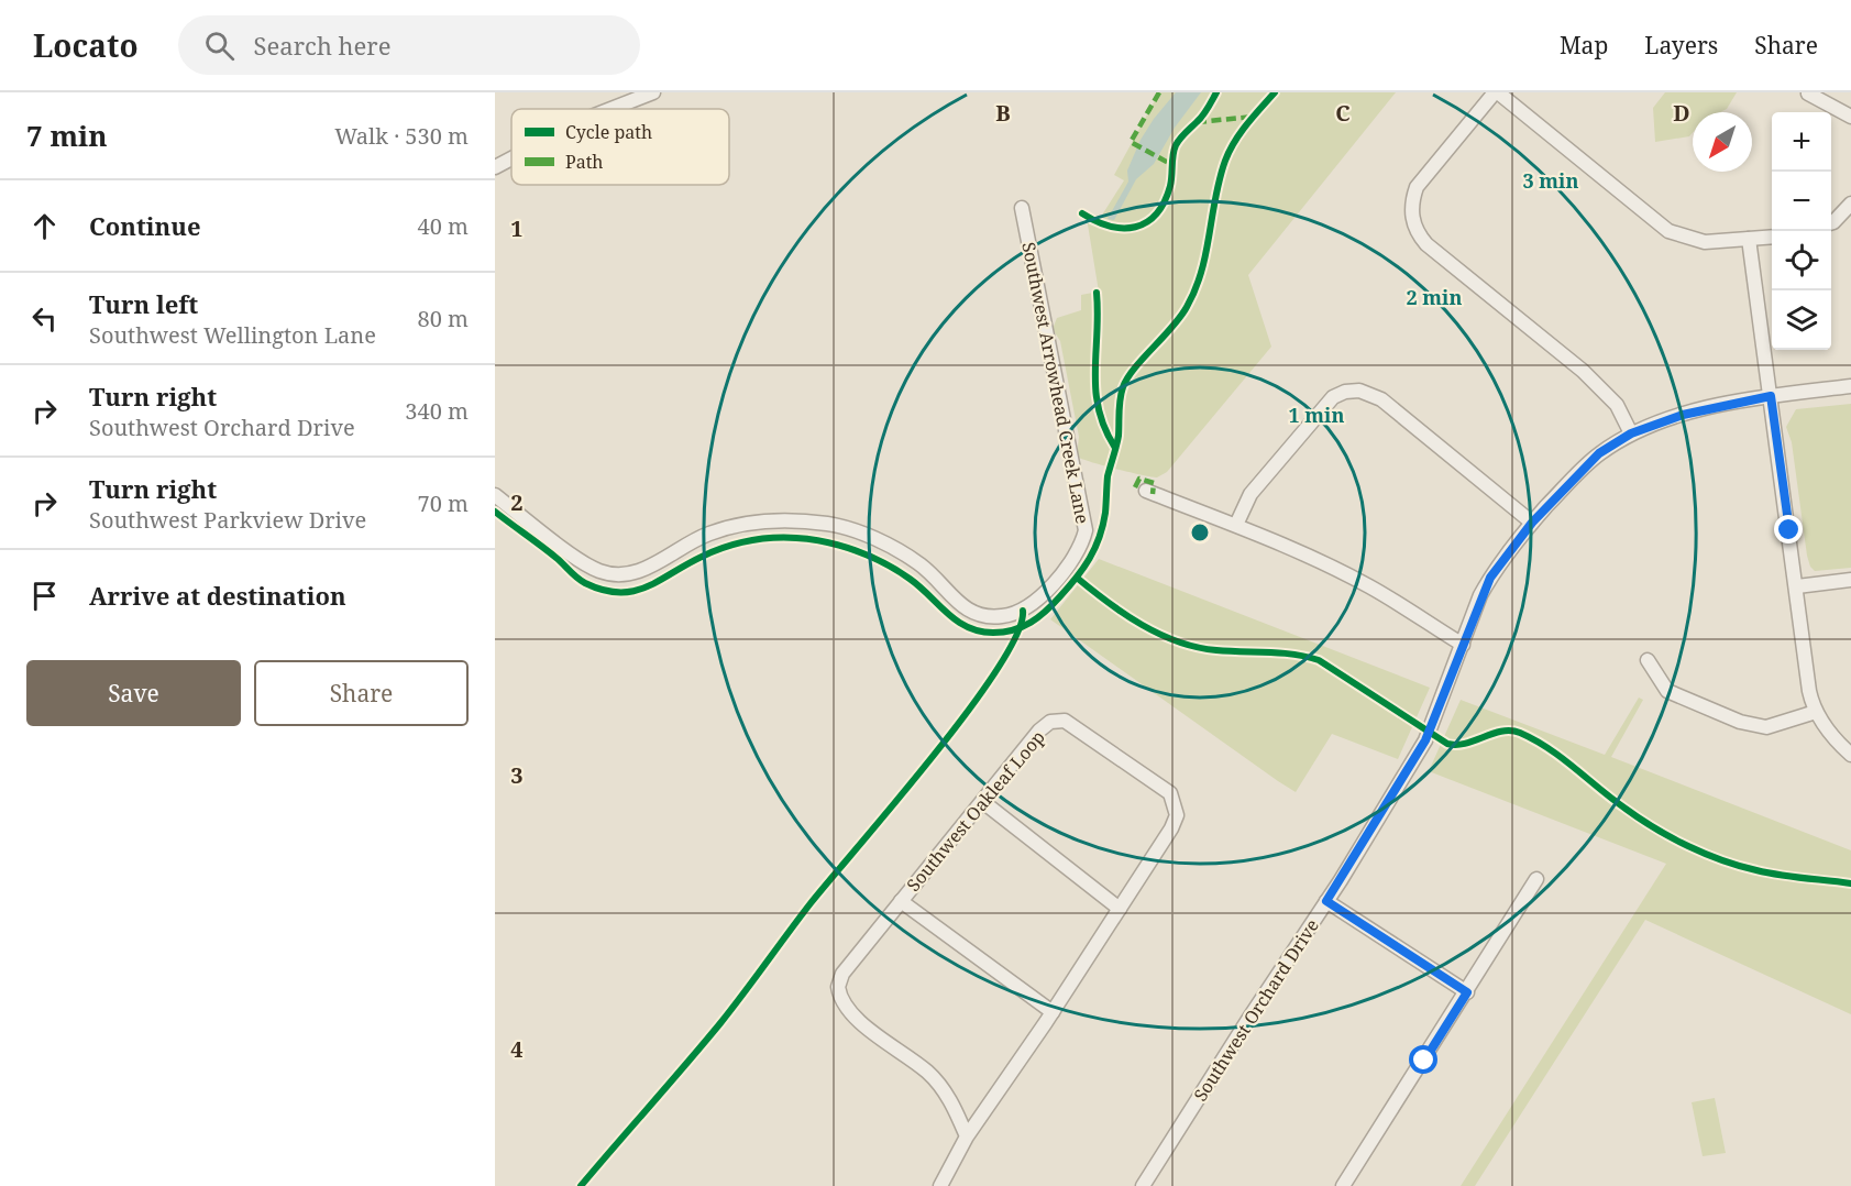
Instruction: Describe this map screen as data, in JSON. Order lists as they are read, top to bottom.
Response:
{
  "streets": {
    "street": ["Southwest Arrowhead Creek Lane", "Southwest Oakleaf Loop", "Southwest Orchard Drive"]
  },
  "legend": ["Cycle path", "Path"],
  "north": "bottom left",
  "page": {
    "header": "Locato",
    "search": "Search here",
    "nav": ["Map", "Layers", "Share"],
    "heading": ["7 min", "Walk · 530 m"],
    "map_buttons": ["+", "−"],
    "list": [
      ["Continue", "40 m"],
      ["Turn left", "Southwest Wellington Lane", "80 m"],
      ["Turn right", "Southwest Orchard Drive", "340 m"],
      ["Turn right", "Southwest Parkview Drive", "70 m"],
      "Arrive at destination"
    ],
    "buttons": ["Save", "Share"]
  },
  "grid": {
    "columns": ["B", "C", "D"],
    "rows": [
      "1",
      "2",
      "3",
      "4"
    ]
  },
  "rings": ["3 min", "2 min", "1 min"]
}
